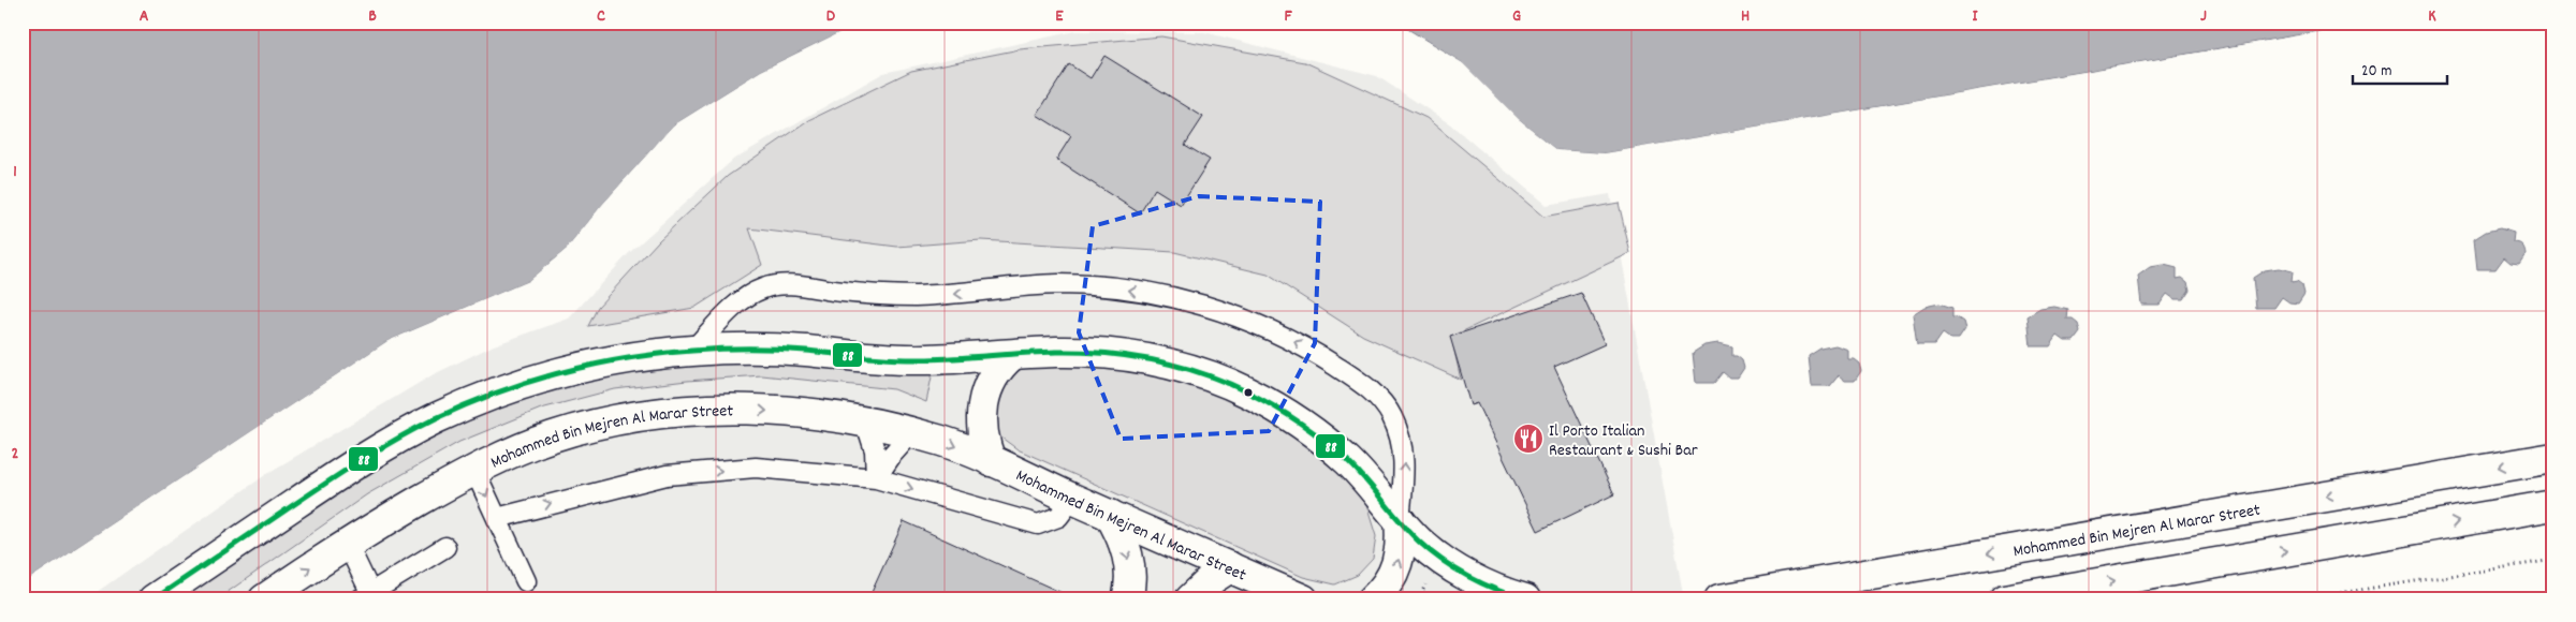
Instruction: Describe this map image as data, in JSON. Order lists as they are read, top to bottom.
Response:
{
  "streets": {
    "street": ["Mohammed Bin Mejren Al Marar Street"]
  },
  "places": {
    "restaurant": ["Il Porto Italian Restaurant & Sushi Bar"]
  },
  "lines": ["transit line 88"],
  "scale_bar": "20 m",
  "grid": {
    "columns": [
      "A",
      "B",
      "C",
      "D",
      "E",
      "F",
      "G",
      "H",
      "I",
      "J",
      "K"
    ],
    "rows": ["1", "2"]
  }
}
